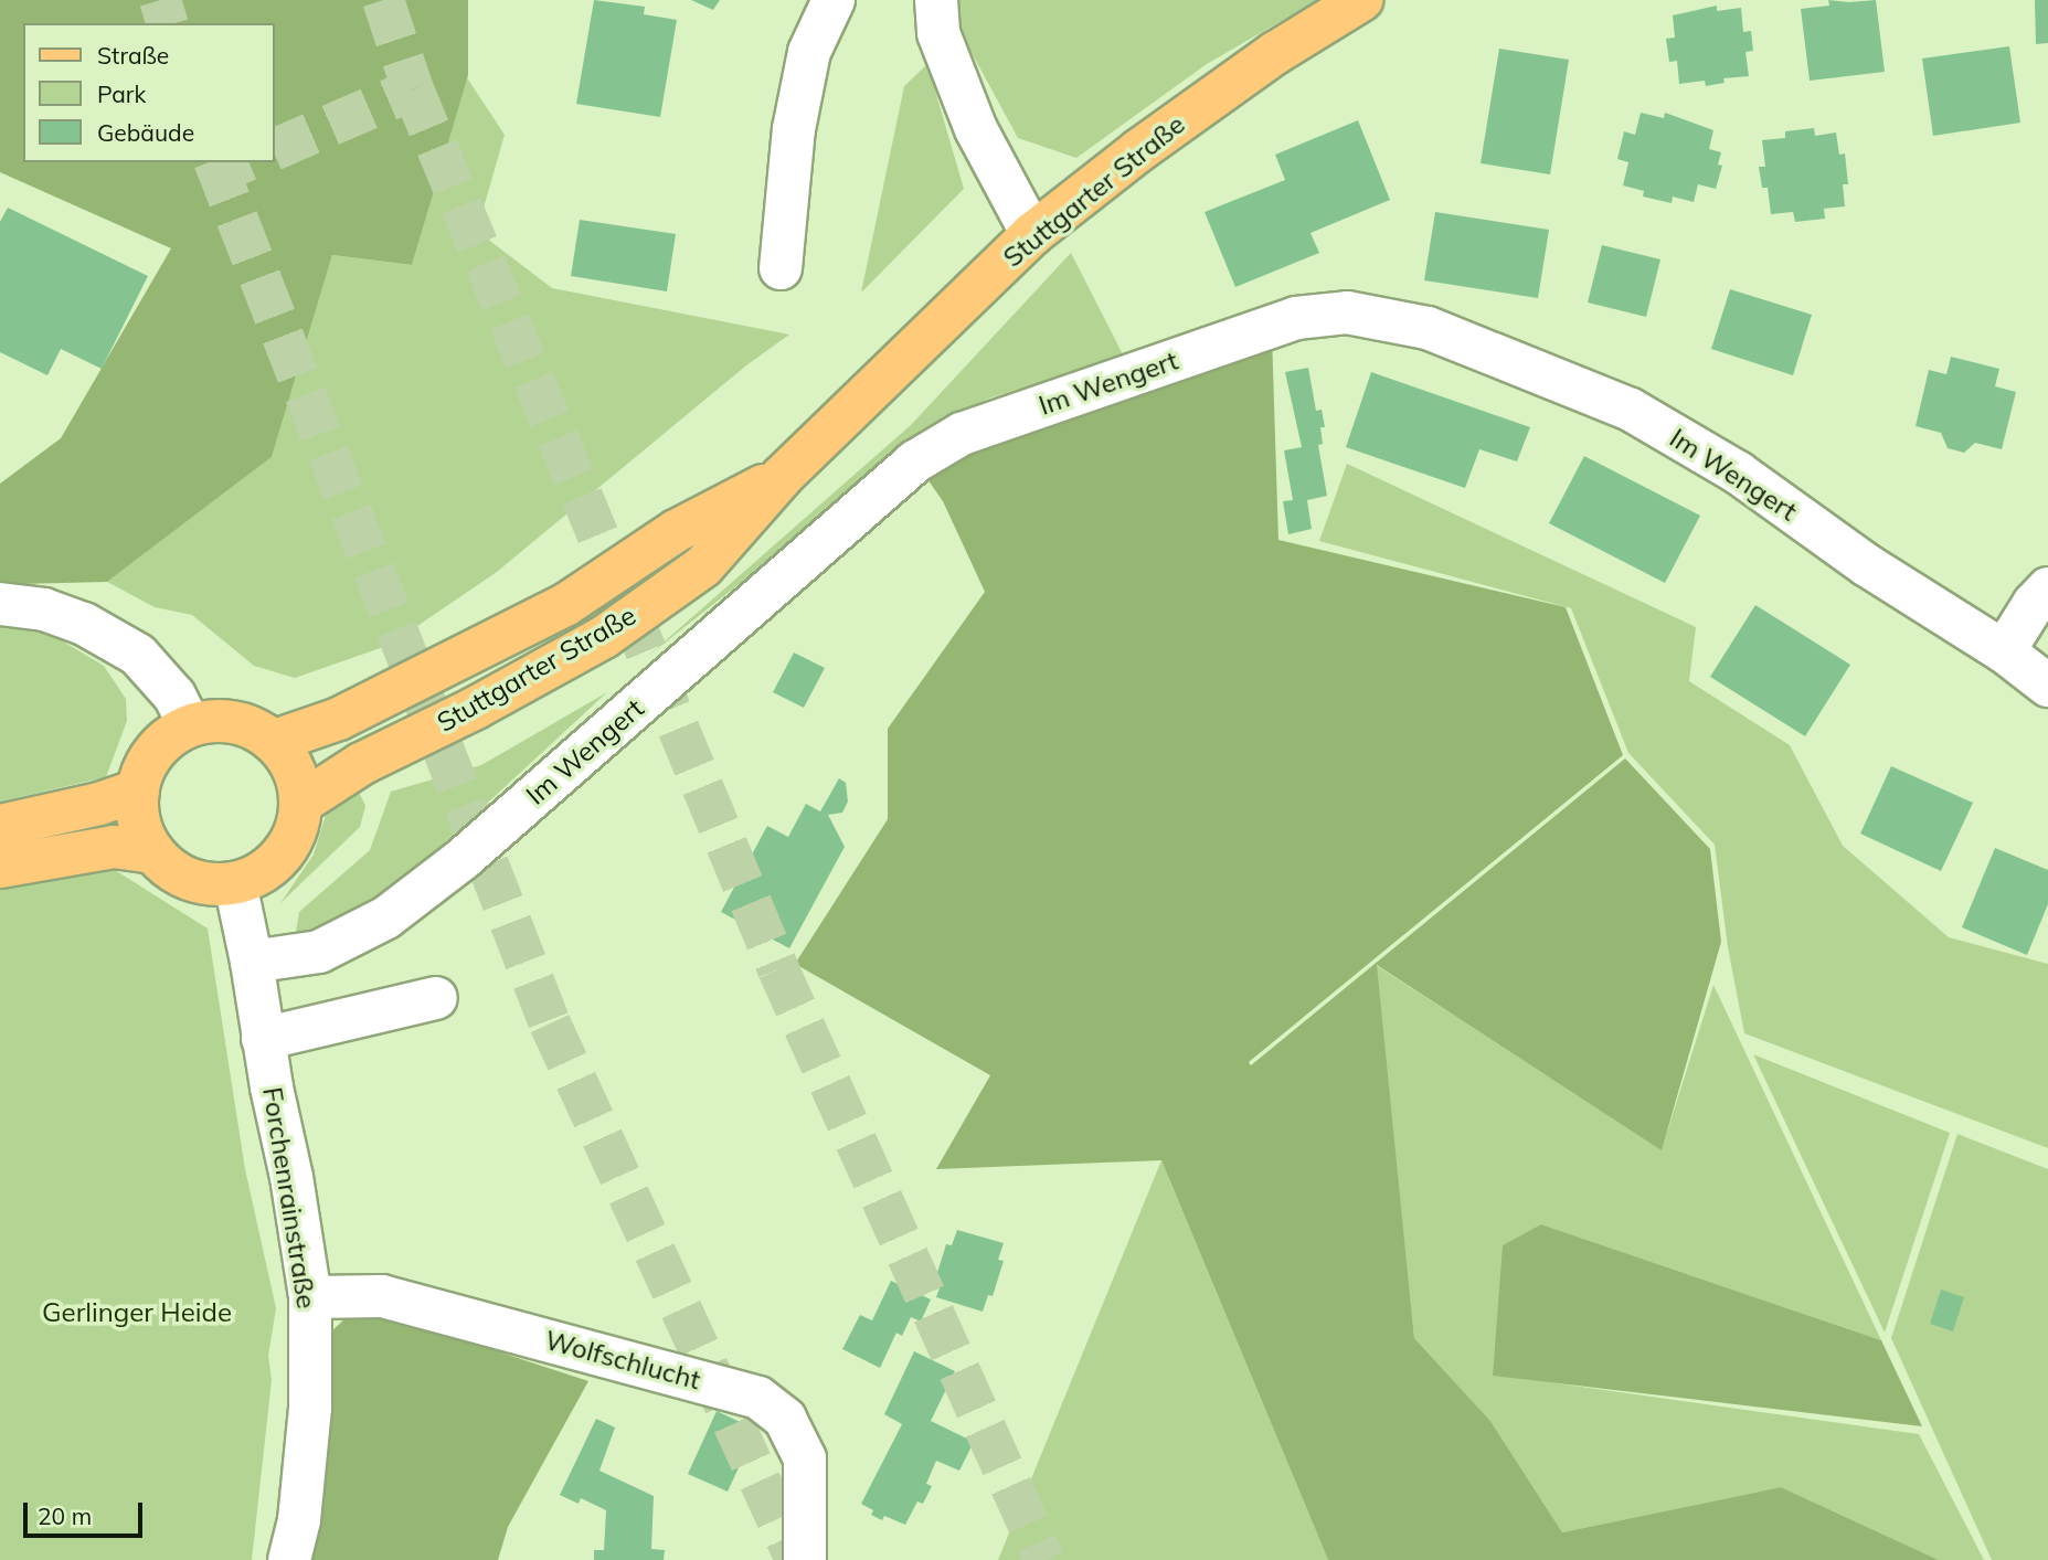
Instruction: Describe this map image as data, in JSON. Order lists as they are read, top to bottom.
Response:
{
  "streets": {
    "main road": ["Stuttgarter Straße"],
    "street": ["Im Wengert", "Forchenrainstraße", "Wolfschlucht"]
  },
  "crossings": [
    ["Stuttgarter Straße", "Forchenrainstraße"],
    ["Im Wengert", "Forchenrainstraße"],
    ["Forchenrainstraße", "Wolfschlucht"]
  ],
  "parks": ["Gerlinger Heide"],
  "legend": ["Straße", "Park", "Gebäude"],
  "scale_bar": "20 m"
}
